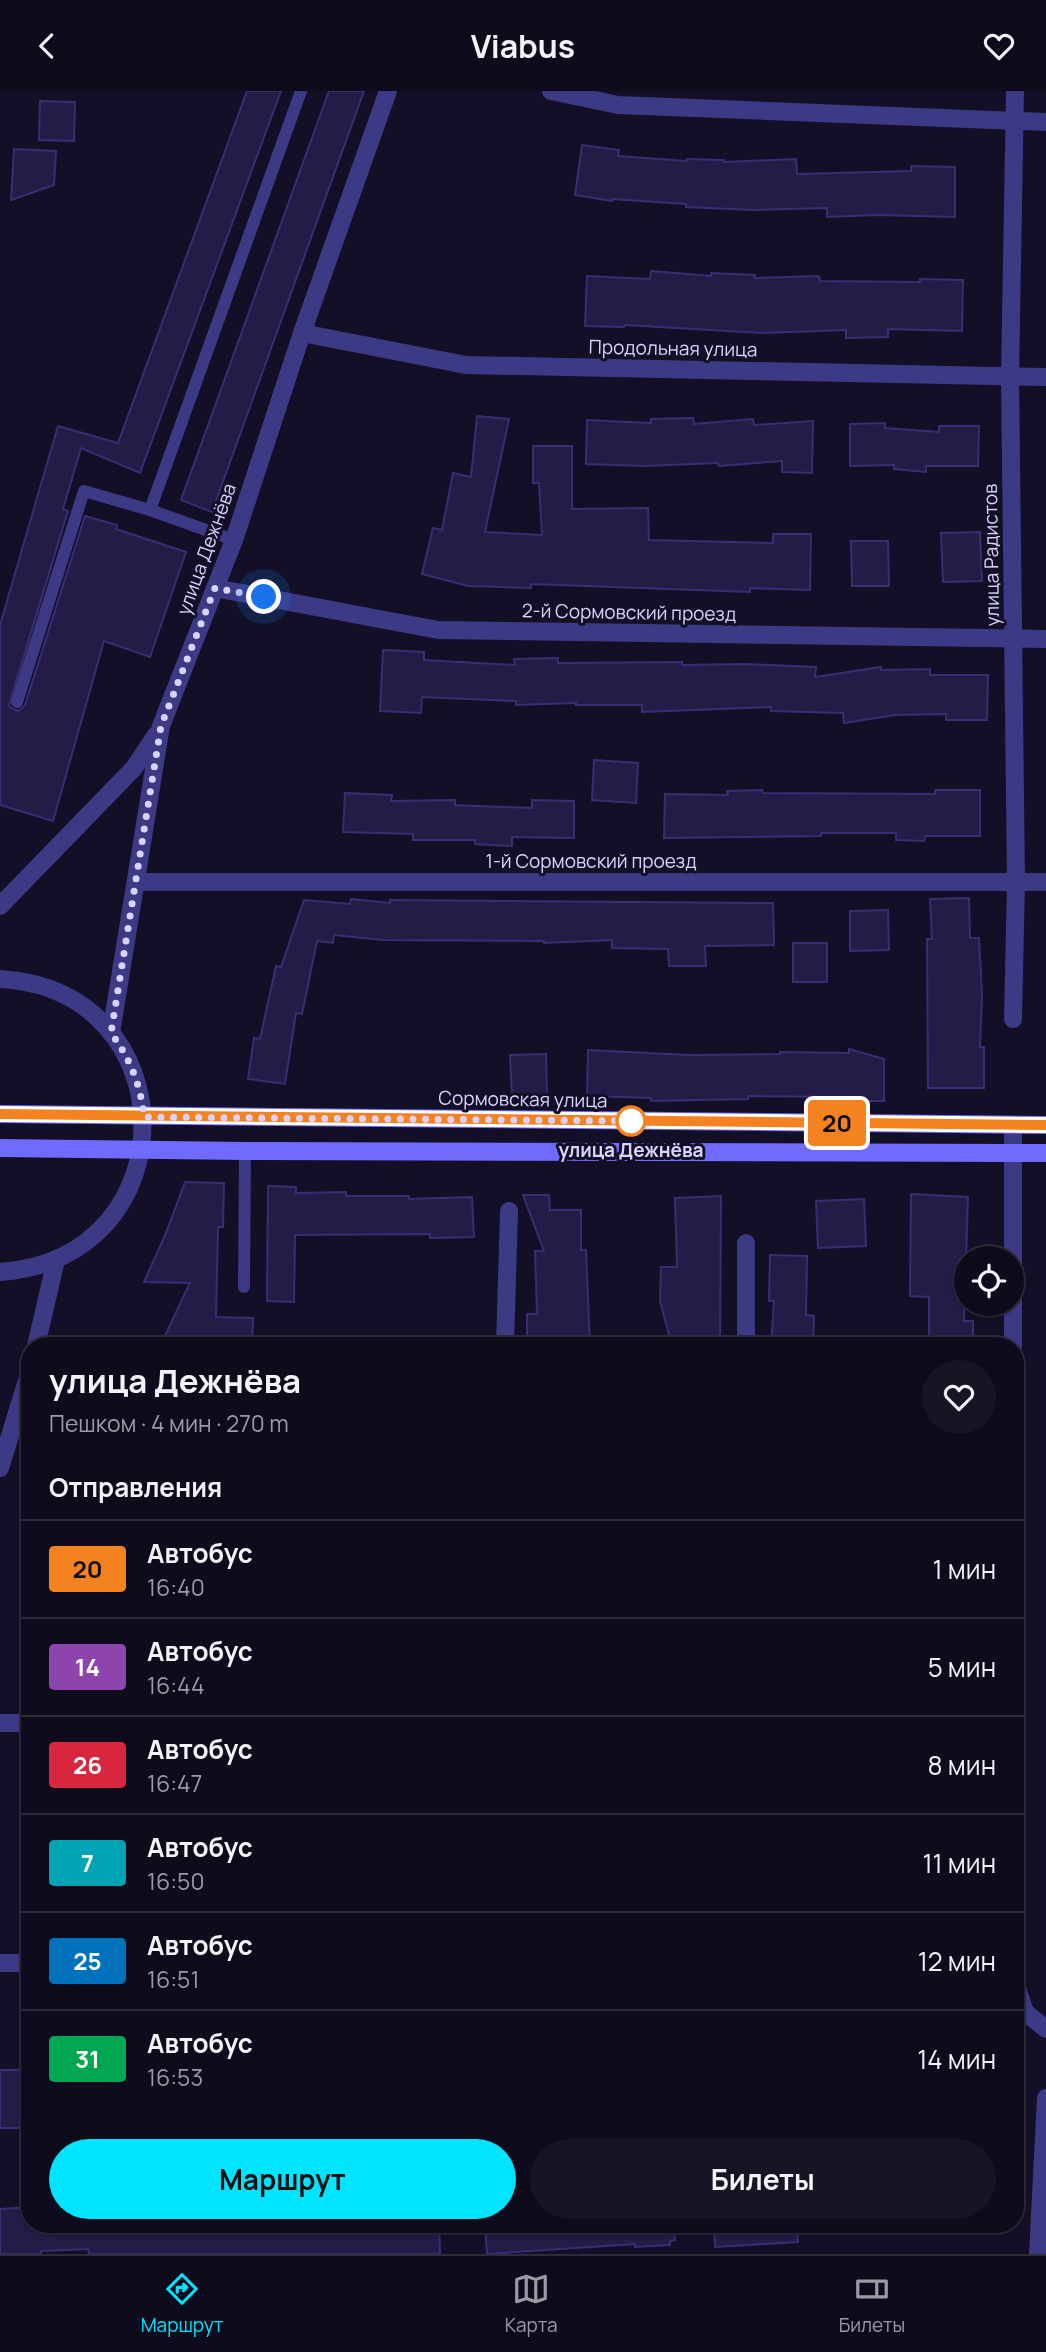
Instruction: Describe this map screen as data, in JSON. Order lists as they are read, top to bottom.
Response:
{
  "streets": {
    "main road": ["Сормовская улица"],
    "street": [
      "Продольная улица",
      "улица Дежнёва",
      "улица Радистов",
      "2-й Сормовский проезд",
      "1-й Сормовский проезд"
    ]
  },
  "crossings": [
    ["Продольная улица", "улица Дежнёва"],
    ["Продольная улица", "улица Радистов"],
    ["улица Дежнёва", "2-й Сормовский проезд"],
    ["улица Дежнёва", "1-й Сормовский проезд"],
    ["улица Радистов", "2-й Сормовский проезд"],
    ["улица Радистов", "1-й Сормовский проезд"]
  ],
  "places": ["улица Дежнёва"],
  "lines": ["bus line 20"],
  "page": {
    "header": "Viabus",
    "on_map": "20",
    "heading": [
      ["улица Дежнёва", "Пешком · 4 мин · 270 m"],
      "Отправления"
    ],
    "list": [
      {
        "mark": "20",
        "name": "Автобус",
        "note": "16:40",
        "value": "1 мин"
      },
      {
        "mark": "14",
        "name": "Автобус",
        "note": "16:44",
        "value": "5 мин"
      },
      {
        "mark": "26",
        "name": "Автобус",
        "note": "16:47",
        "value": "8 мин"
      },
      {
        "mark": "7",
        "name": "Автобус",
        "note": "16:50",
        "value": "11 мин"
      },
      {
        "mark": "25",
        "name": "Автобус",
        "note": "16:51",
        "value": "12 мин"
      },
      {
        "mark": "31",
        "name": "Автобус",
        "note": "16:53",
        "value": "14 мин"
      }
    ],
    "buttons": ["Маршрут", "Билеты"],
    "tabs": ["Маршрут", "Карта", "Билеты"]
  }
}
